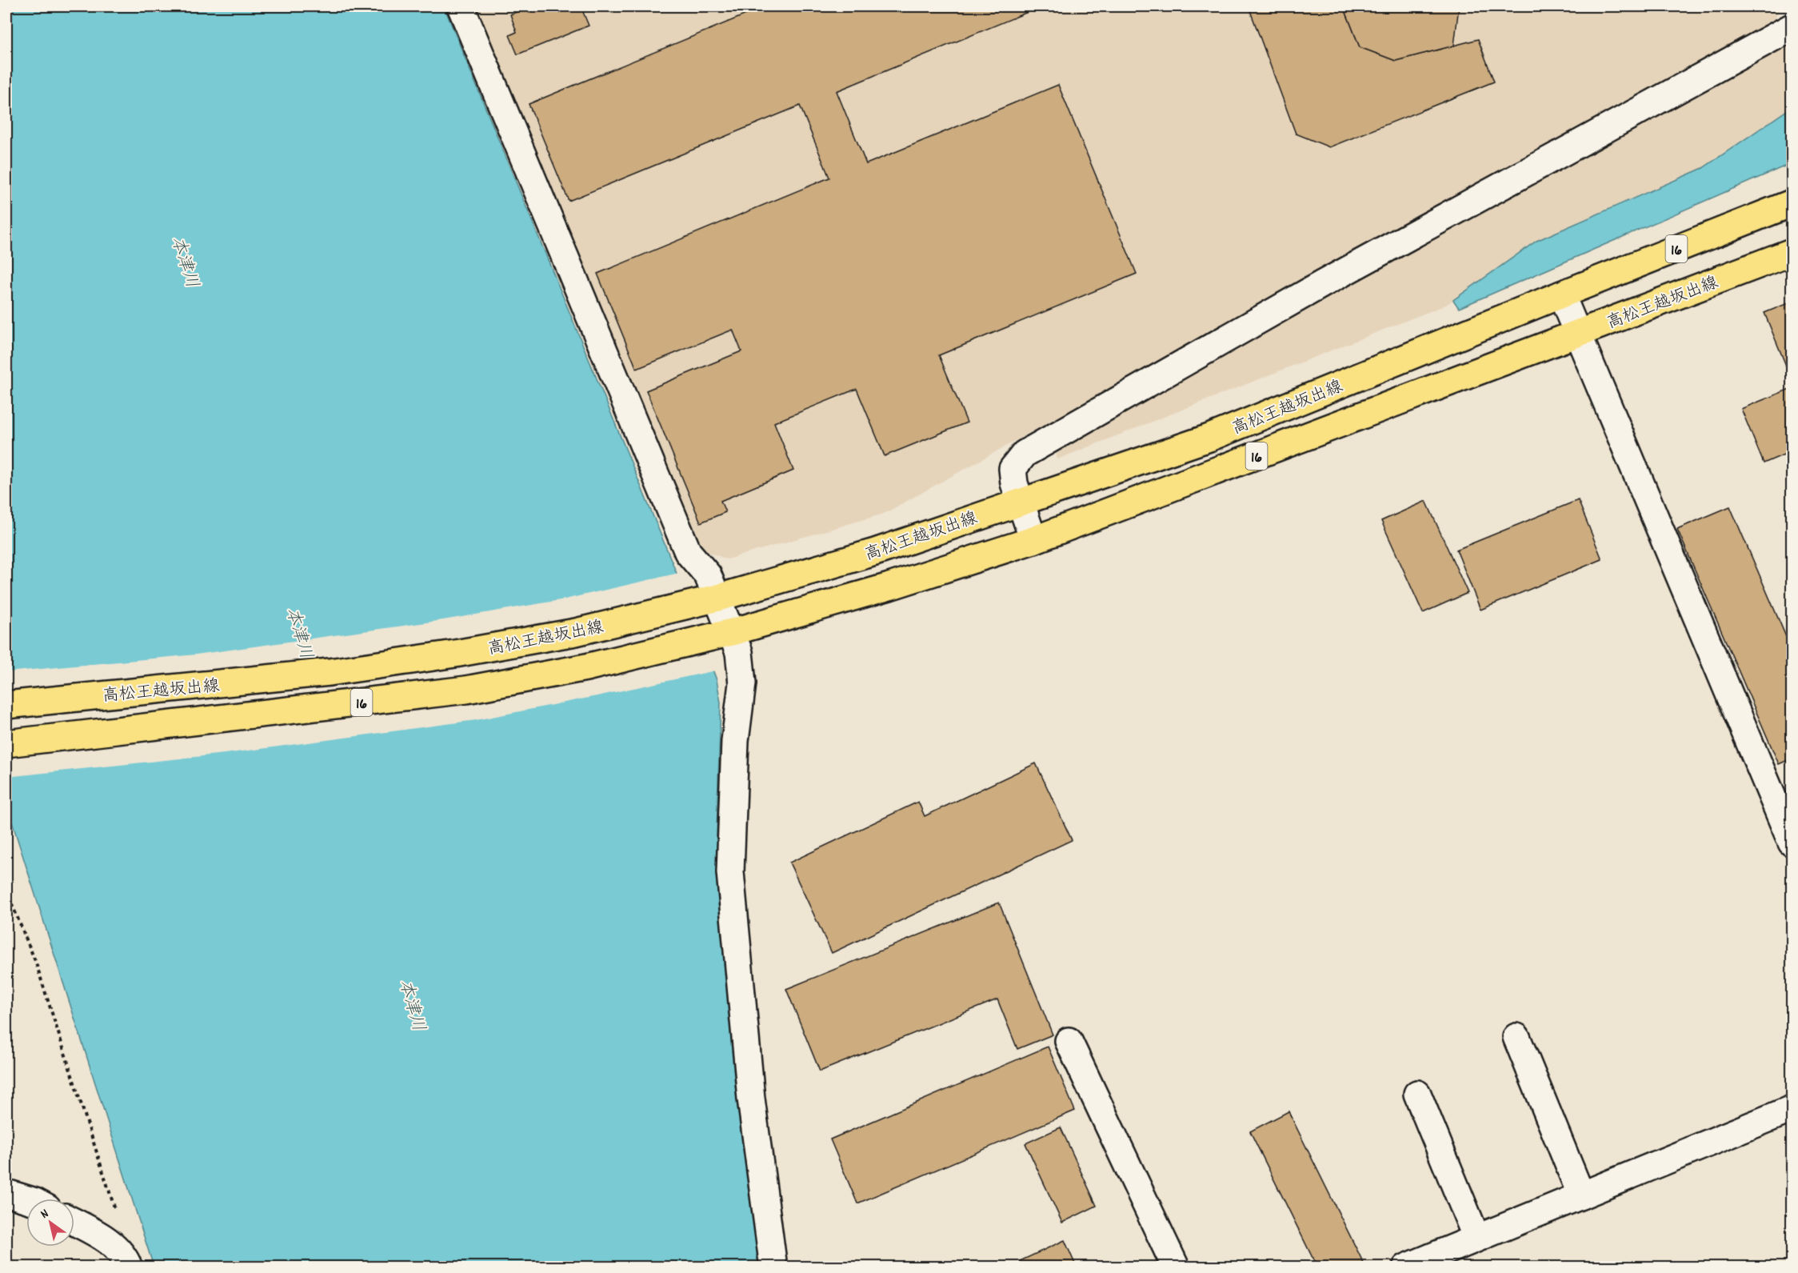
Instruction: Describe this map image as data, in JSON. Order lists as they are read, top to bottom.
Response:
{
  "streets": {
    "main road": ["16", "高松王越坂出線"]
  },
  "water": ["本津川"],
  "north": "top left"
}
